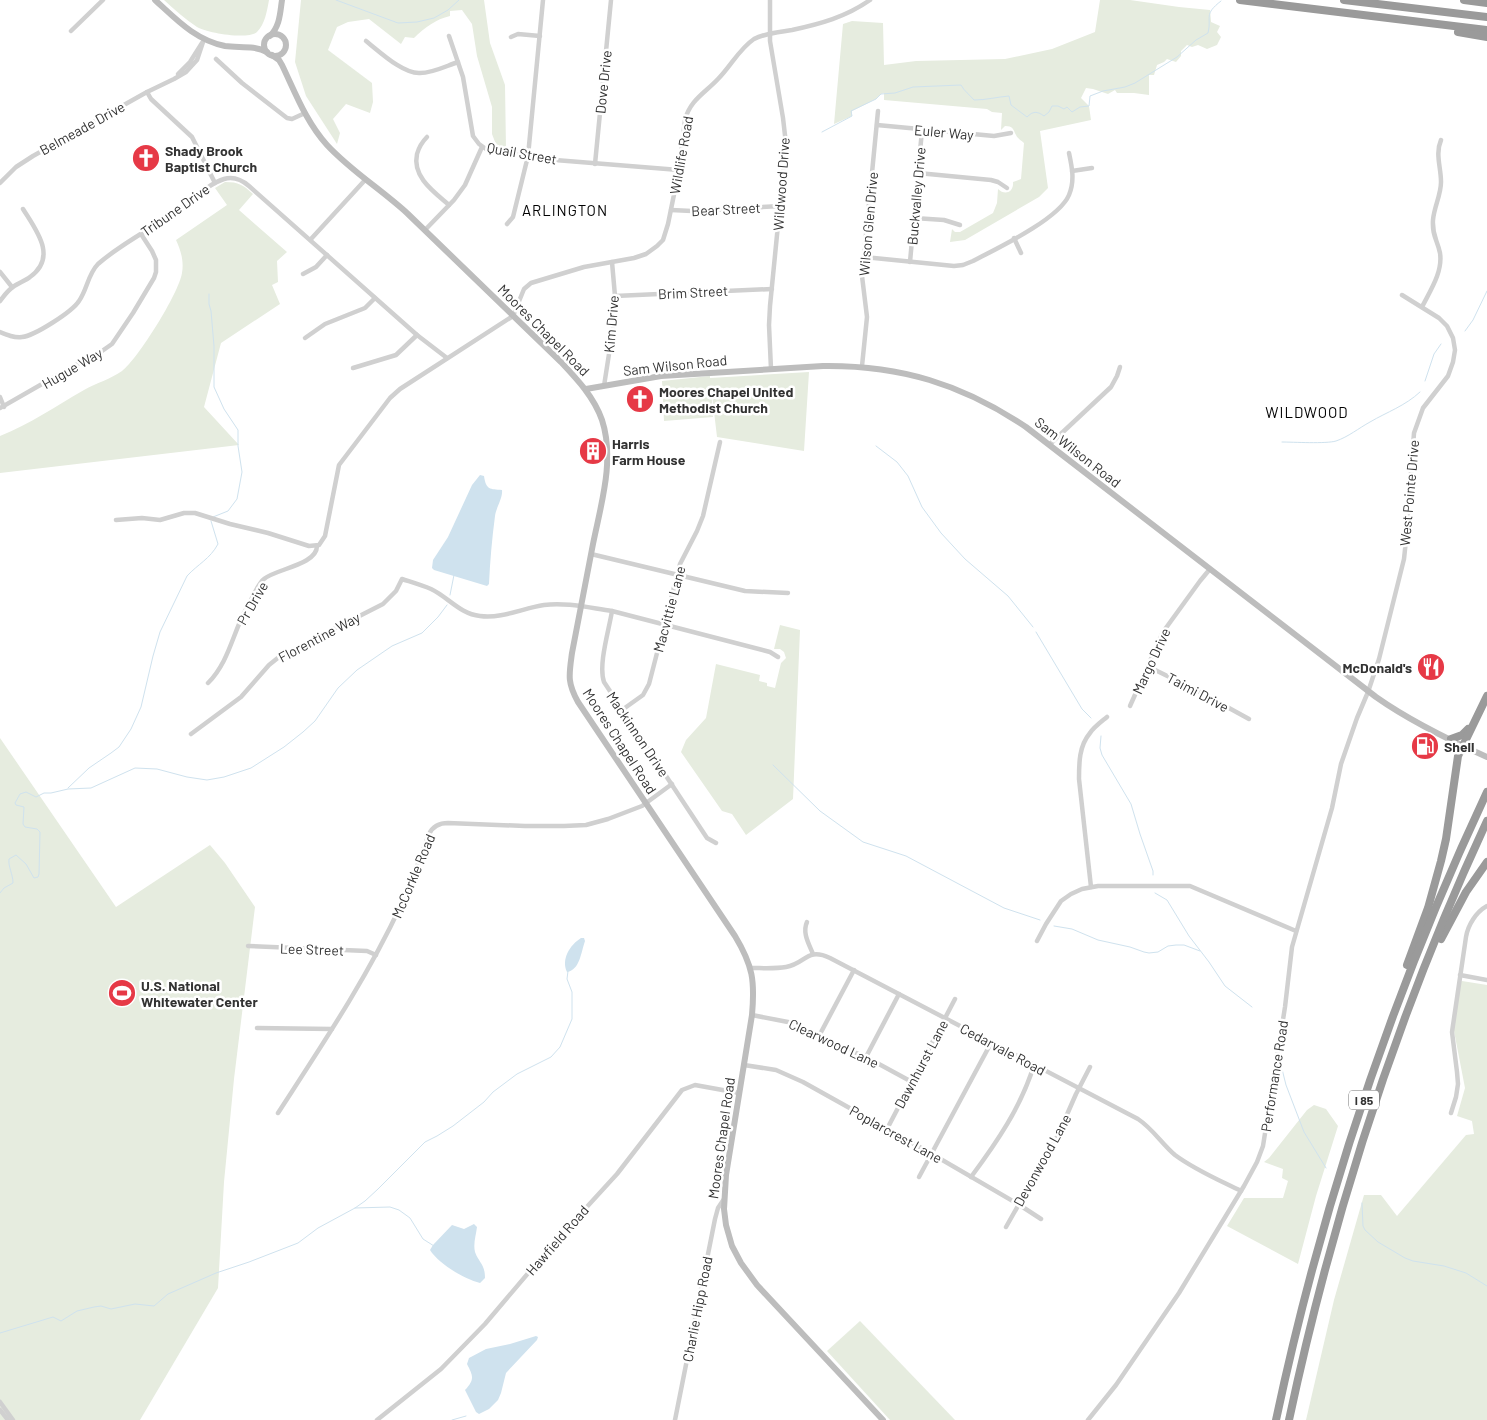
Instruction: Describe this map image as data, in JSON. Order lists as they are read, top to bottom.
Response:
{
  "streets": {
    "highway": ["I 85"],
    "main road": ["Moores Chapel Road", "Sam Wilson Road"],
    "street": [
      "Dove Drive",
      "Belmeade Drive",
      "Euler Way",
      "Quail Street",
      "Wildlife Road",
      "Wildwood Drive",
      "Buckvalley Drive",
      "Bear Street",
      "Tribune Drive",
      "Wilson Glen Drive",
      "Brim Street",
      "Kim Drive",
      "Hugue Way",
      "West Pointe Drive",
      "Pr Drive",
      "Macvittie Lane",
      "Florentine Way",
      "Margo Drive",
      "Taimi Drive",
      "Mackinnon Drive",
      "McCorkle Road",
      "Lee Street",
      "Clearwood Lane",
      "Cedarvale Road",
      "Dawnhurst Lane",
      "Performance Road",
      "Poplarcrest Lane",
      "Devonwood Lane",
      "Hawfield Road",
      "Charlie Hipp Road"
    ]
  },
  "crossings": [
    ["Dove Drive", "Quail Street"],
    ["Euler Way", "Buckvalley Drive"],
    ["Euler Way", "Wilson Glen Drive"],
    ["Quail Street", "Wildlife Road"],
    ["Wildlife Road", "Wildwood Drive"],
    ["Wildlife Road", "Bear Street"],
    ["Wildlife Road", "Kim Drive"],
    ["Wildlife Road", "Moores Chapel Road"],
    ["Wildwood Drive", "Bear Street"],
    ["Wildwood Drive", "Brim Street"],
    ["Wildwood Drive", "Sam Wilson Road"],
    ["Tribune Drive", "Hugue Way"],
    ["Wilson Glen Drive", "Sam Wilson Road"],
    ["Brim Street", "Kim Drive"],
    ["Kim Drive", "Sam Wilson Road"],
    ["Moores Chapel Road", "Sam Wilson Road"],
    ["Moores Chapel Road", "Florentine Way"],
    ["Moores Chapel Road", "McCorkle Road"],
    ["Moores Chapel Road", "Clearwood Lane"],
    ["Moores Chapel Road", "Poplarcrest Lane"],
    ["Moores Chapel Road", "Hawfield Road"],
    ["Moores Chapel Road", "Charlie Hipp Road"],
    ["Sam Wilson Road", "West Pointe Drive"],
    ["Sam Wilson Road", "Margo Drive"],
    ["Sam Wilson Road", "Performance Road"],
    ["West Pointe Drive", "Performance Road"],
    ["Macvittie Lane", "Mackinnon Drive"],
    ["Margo Drive", "Taimi Drive"],
    ["Mackinnon Drive", "McCorkle Road"],
    ["McCorkle Road", "Lee Street"],
    ["Clearwood Lane", "Dawnhurst Lane"],
    ["Cedarvale Road", "Dawnhurst Lane"],
    ["Cedarvale Road", "Performance Road"],
    ["Cedarvale Road", "Devonwood Lane"],
    ["Dawnhurst Lane", "Poplarcrest Lane"],
    ["Poplarcrest Lane", "Devonwood Lane"]
  ],
  "districts": ["ARLINGTON", "WILDWOOD"],
  "places": {
    "church": ["Shady Brook Baptist Church", "Moores Chapel United Methodist Church"],
    "building": ["Harris Farm House"],
    "restaurant": ["McDonald's"],
    "fuel station": ["Shell"],
    "sports": ["U.S. National Whitewater Center"]
  }
}
